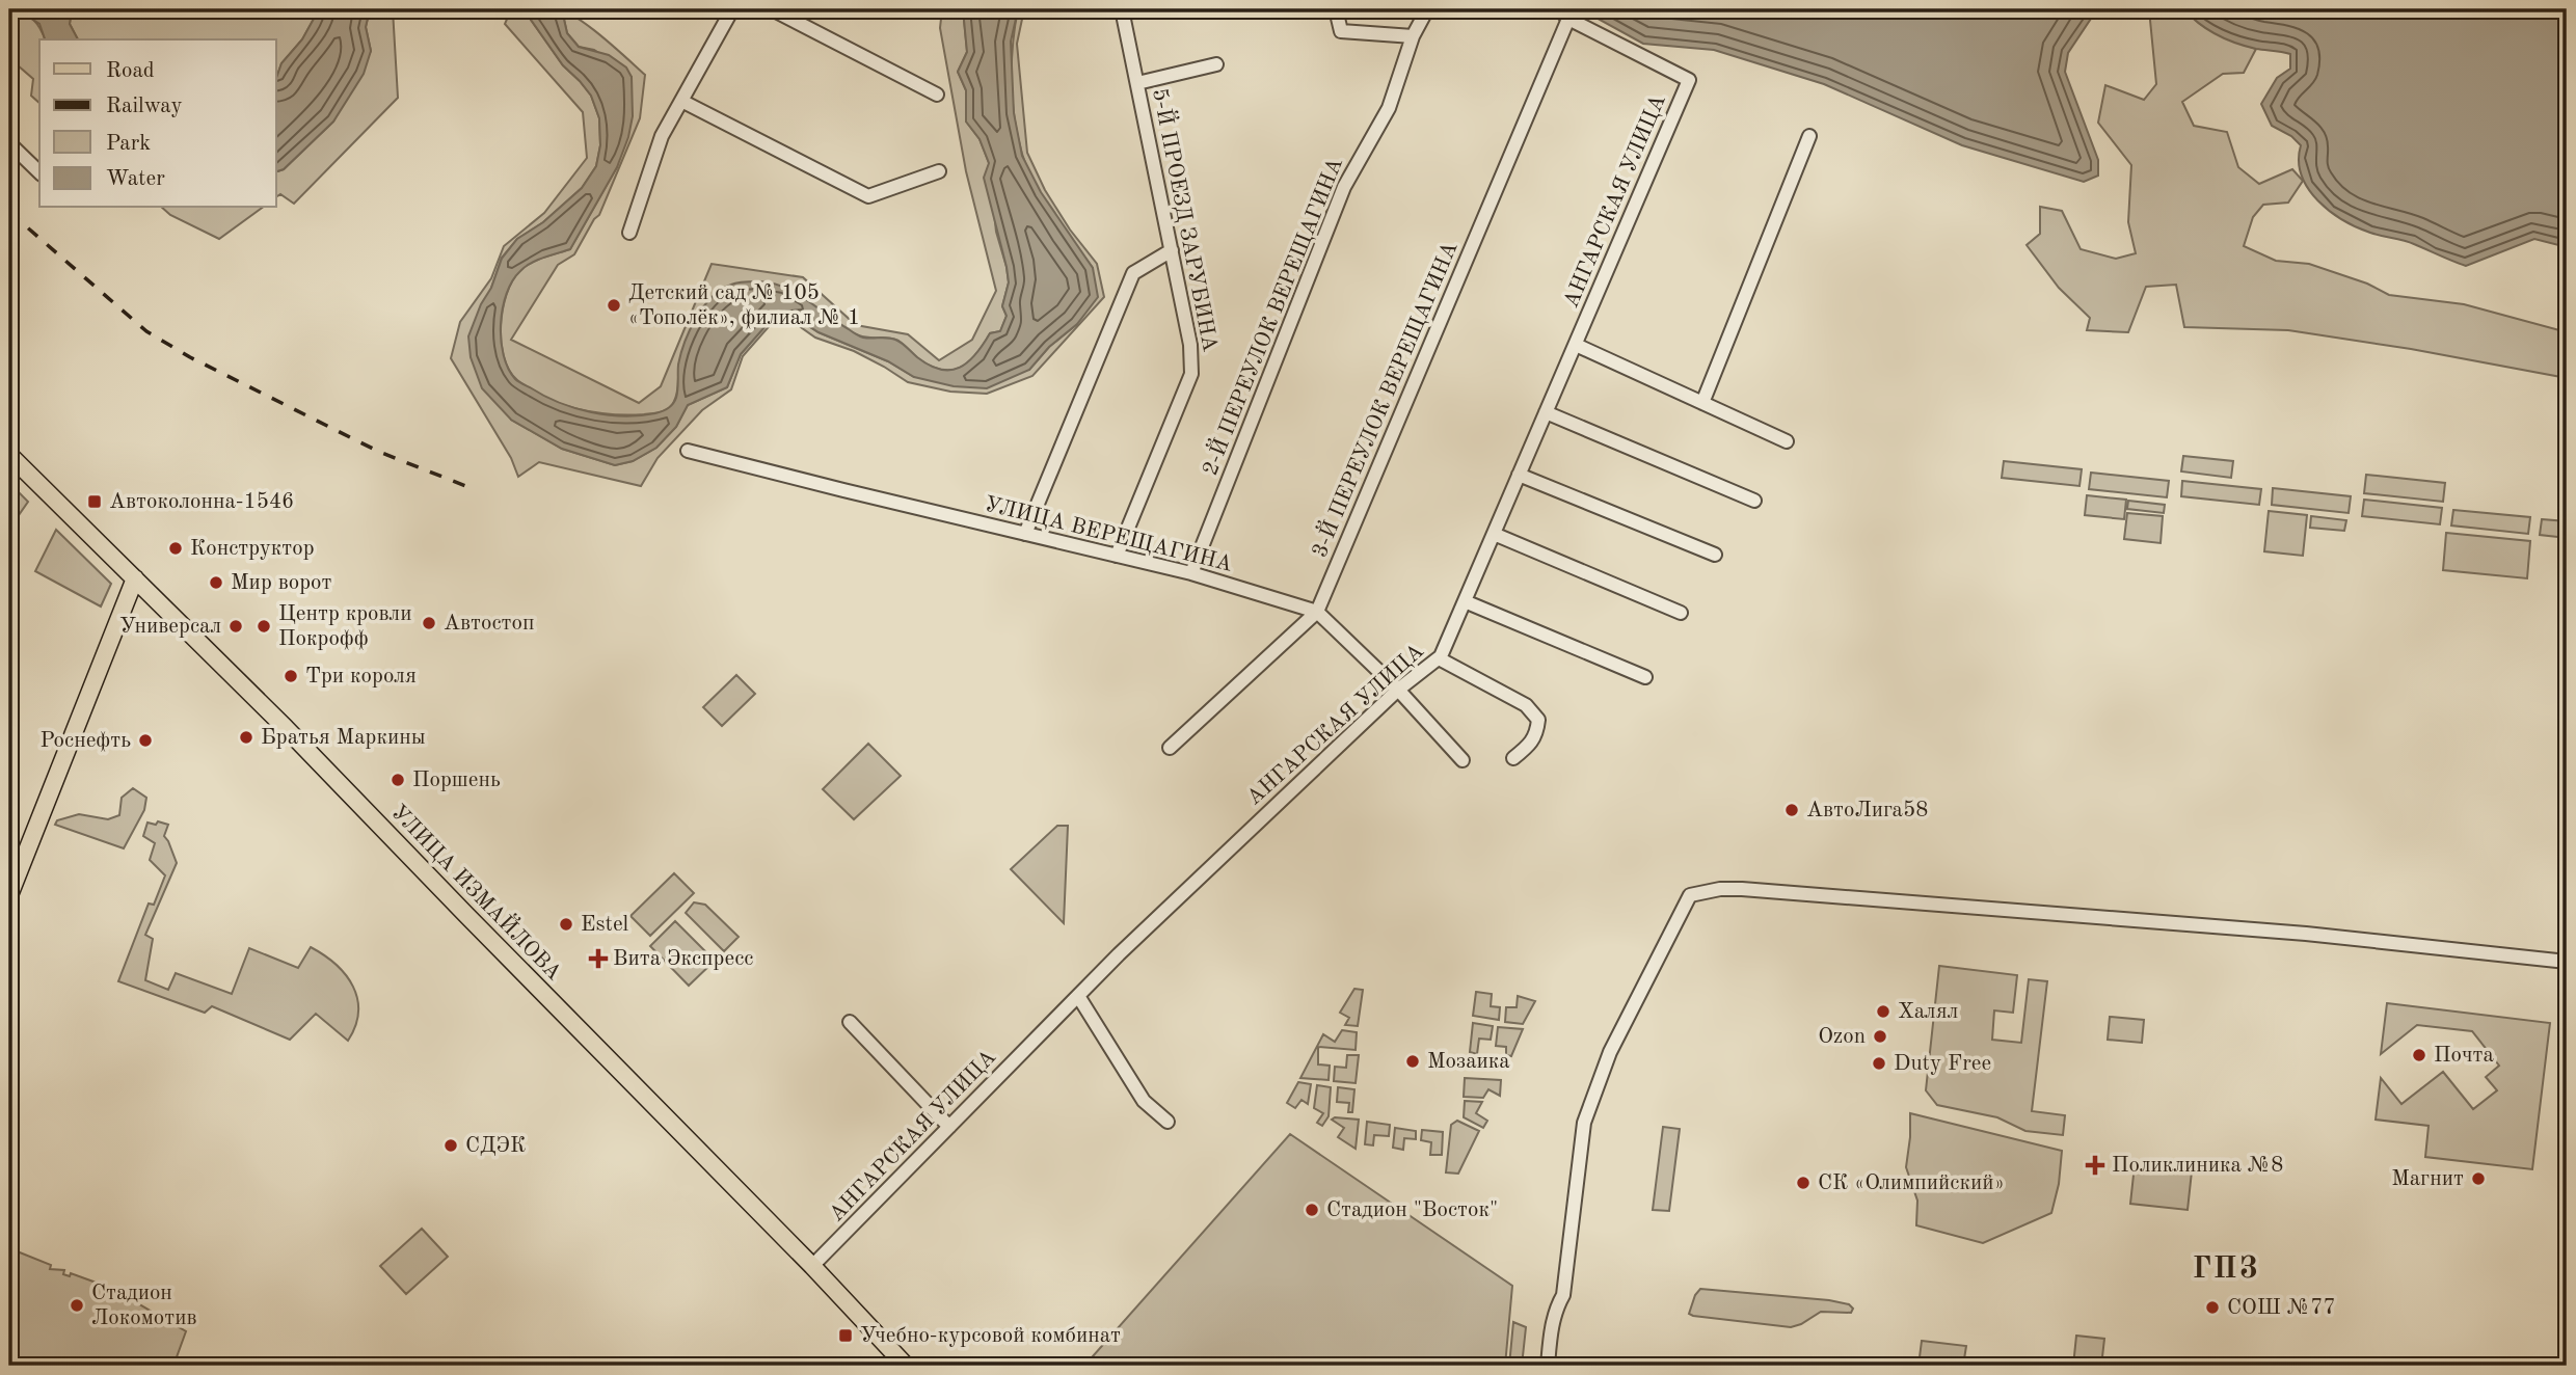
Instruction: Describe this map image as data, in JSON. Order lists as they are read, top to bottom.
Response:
{
  "streets": {
    "main road": ["УЛИЦА ИЗМАЙЛОВА"],
    "street": [
      "АНГАРСКАЯ УЛИЦА",
      "5-Й ПРОЕЗД ЗАРУБИНА",
      "2-Й ПЕРЕУЛОК ВЕРЕЩАГИНА",
      "3-Й ПЕРЕУЛОК ВЕРЕЩАГИНА",
      "УЛИЦА ВЕРЕЩАГИНА"
    ]
  },
  "crossings": [
    ["АНГАРСКАЯ УЛИЦА", "3-Й ПЕРЕУЛОК ВЕРЕЩАГИНА"],
    ["АНГАРСКАЯ УЛИЦА", "УЛИЦА ВЕРЕЩАГИНА"],
    ["АНГАРСКАЯ УЛИЦА", "УЛИЦА ИЗМАЙЛОВА"],
    ["5-Й ПРОЕЗД ЗАРУБИНА", "УЛИЦА ВЕРЕЩАГИНА"],
    ["2-Й ПЕРЕУЛОК ВЕРЕЩАГИНА", "УЛИЦА ВЕРЕЩАГИНА"],
    ["3-Й ПЕРЕУЛОК ВЕРЕЩАГИНА", "УЛИЦА ВЕРЕЩАГИНА"]
  ],
  "districts": ["ГПЗ"],
  "places": {
    "other": [
      "Детский сад № 105 «Тополёк», филиал № 1",
      "Конструктор",
      "Мир ворот",
      "Автостоп",
      "Универсал",
      "Центр кровли Покрофф",
      "Три короля",
      "Братья Маркины",
      "Роснефть",
      "Поршень",
      "АвтоЛига58",
      "Estel",
      "Халял",
      "Ozon",
      "Почта",
      "Мозаика",
      "Duty Free",
      "СДЭК",
      "Магнит",
      "СК «Олимпийский»",
      "Стадион \"Восток\"",
      "Стадион Локомотив",
      "СОШ №77"
    ],
    "transit": ["Автоколонна-1546", "Учебно-курсовой комбинат"],
    "health": ["Вита Экспресс", "Поликлиника №8"]
  },
  "legend": [
    "Road",
    "Railway",
    "Park",
    "Water"
  ]
}
